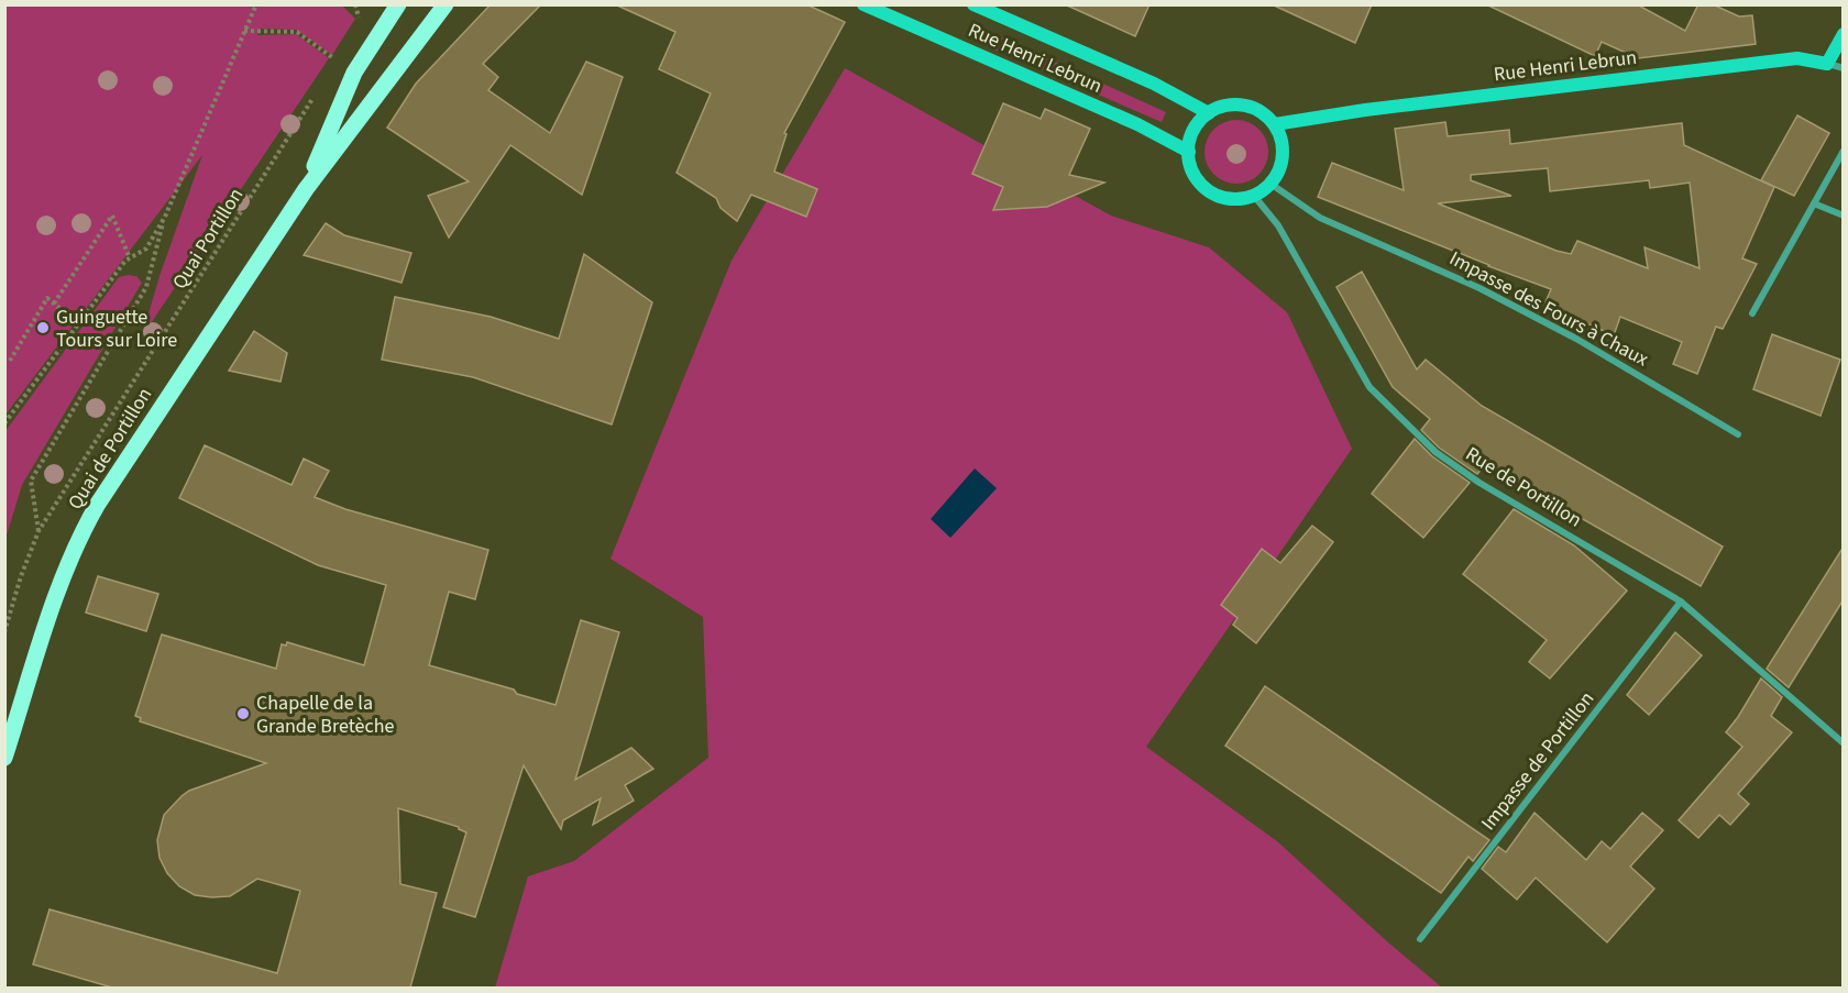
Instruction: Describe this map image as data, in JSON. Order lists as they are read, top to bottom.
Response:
{
  "streets": {
    "main road": ["Quai de Portillon"],
    "street": [
      "Rue Henri Lebrun",
      "Impasse des Fours à Chaux",
      "Rue de Portillon",
      "Impasse de Portillon"
    ],
    "path": ["Quai Portillon"]
  },
  "crossings": [
    ["Rue Henri Lebrun", "Impasse des Fours à Chaux"],
    ["Rue Henri Lebrun", "Rue de Portillon"],
    ["Impasse des Fours à Chaux", "Rue de Portillon"],
    ["Rue de Portillon", "Impasse de Portillon"]
  ],
  "places": ["Guinguette Tours sur Loire", "Chapelle de la Grande Bretèche"]
}
